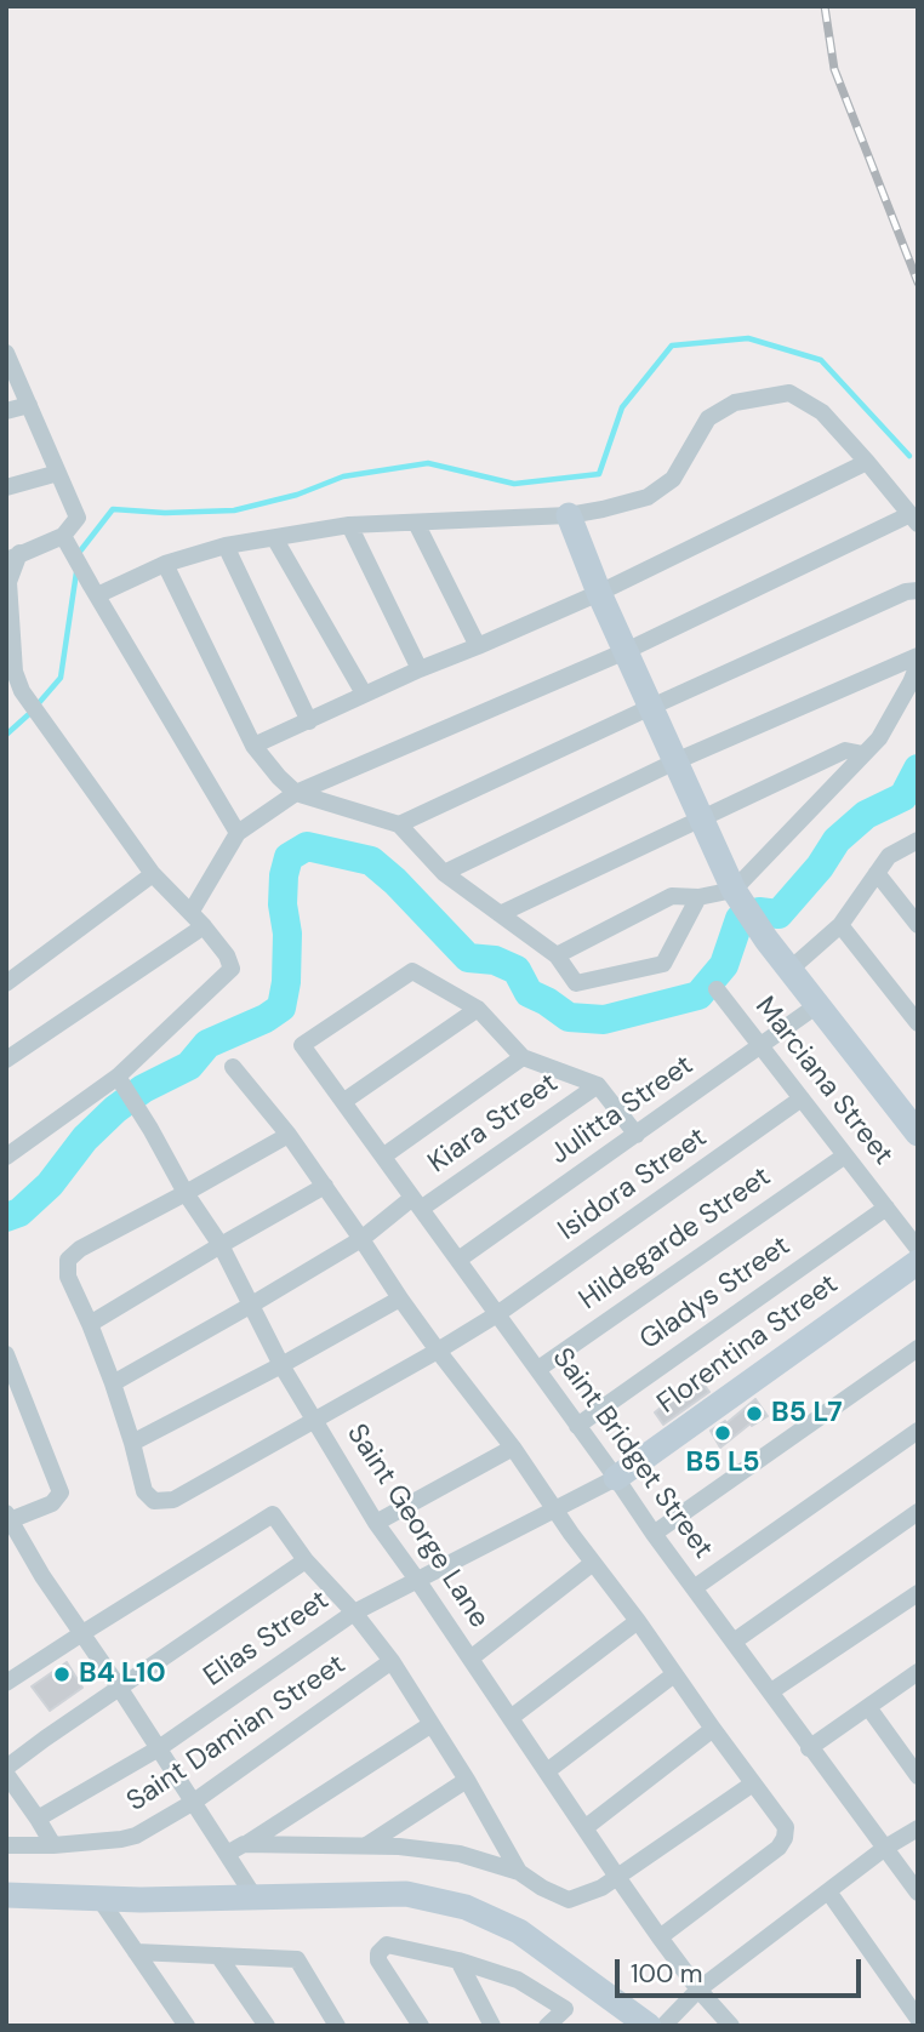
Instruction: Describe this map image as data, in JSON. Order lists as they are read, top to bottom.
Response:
{
  "streets": {
    "street": [
      "Marciana Street",
      "Julitta Street",
      "Kiara Street",
      "Isidora Street",
      "Hildegarde Street",
      "Gladys Street",
      "Florentina Street",
      "Saint Bridget Street",
      "Saint George Lane",
      "Elias Street",
      "Saint Damian Street"
    ]
  },
  "crossings": [
    ["Marciana Street", "Julitta Street"],
    ["Marciana Street", "Isidora Street"],
    ["Marciana Street", "Hildegarde Street"],
    ["Marciana Street", "Gladys Street"],
    ["Julitta Street", "Saint Bridget Street"],
    ["Kiara Street", "Saint Bridget Street"],
    ["Kiara Street", "Saint George Lane"],
    ["Isidora Street", "Saint Bridget Street"],
    ["Isidora Street", "Saint George Lane"],
    ["Hildegarde Street", "Saint Bridget Street"],
    ["Gladys Street", "Saint Bridget Street"],
    ["Florentina Street", "Saint Bridget Street"],
    ["Florentina Street", "Elias Street"],
    ["Saint Bridget Street", "Elias Street"],
    ["Saint George Lane", "Elias Street"]
  ],
  "places": ["B5 L7", "B5 L5", "B4 L10"],
  "scale_bar": "100 m"
}
